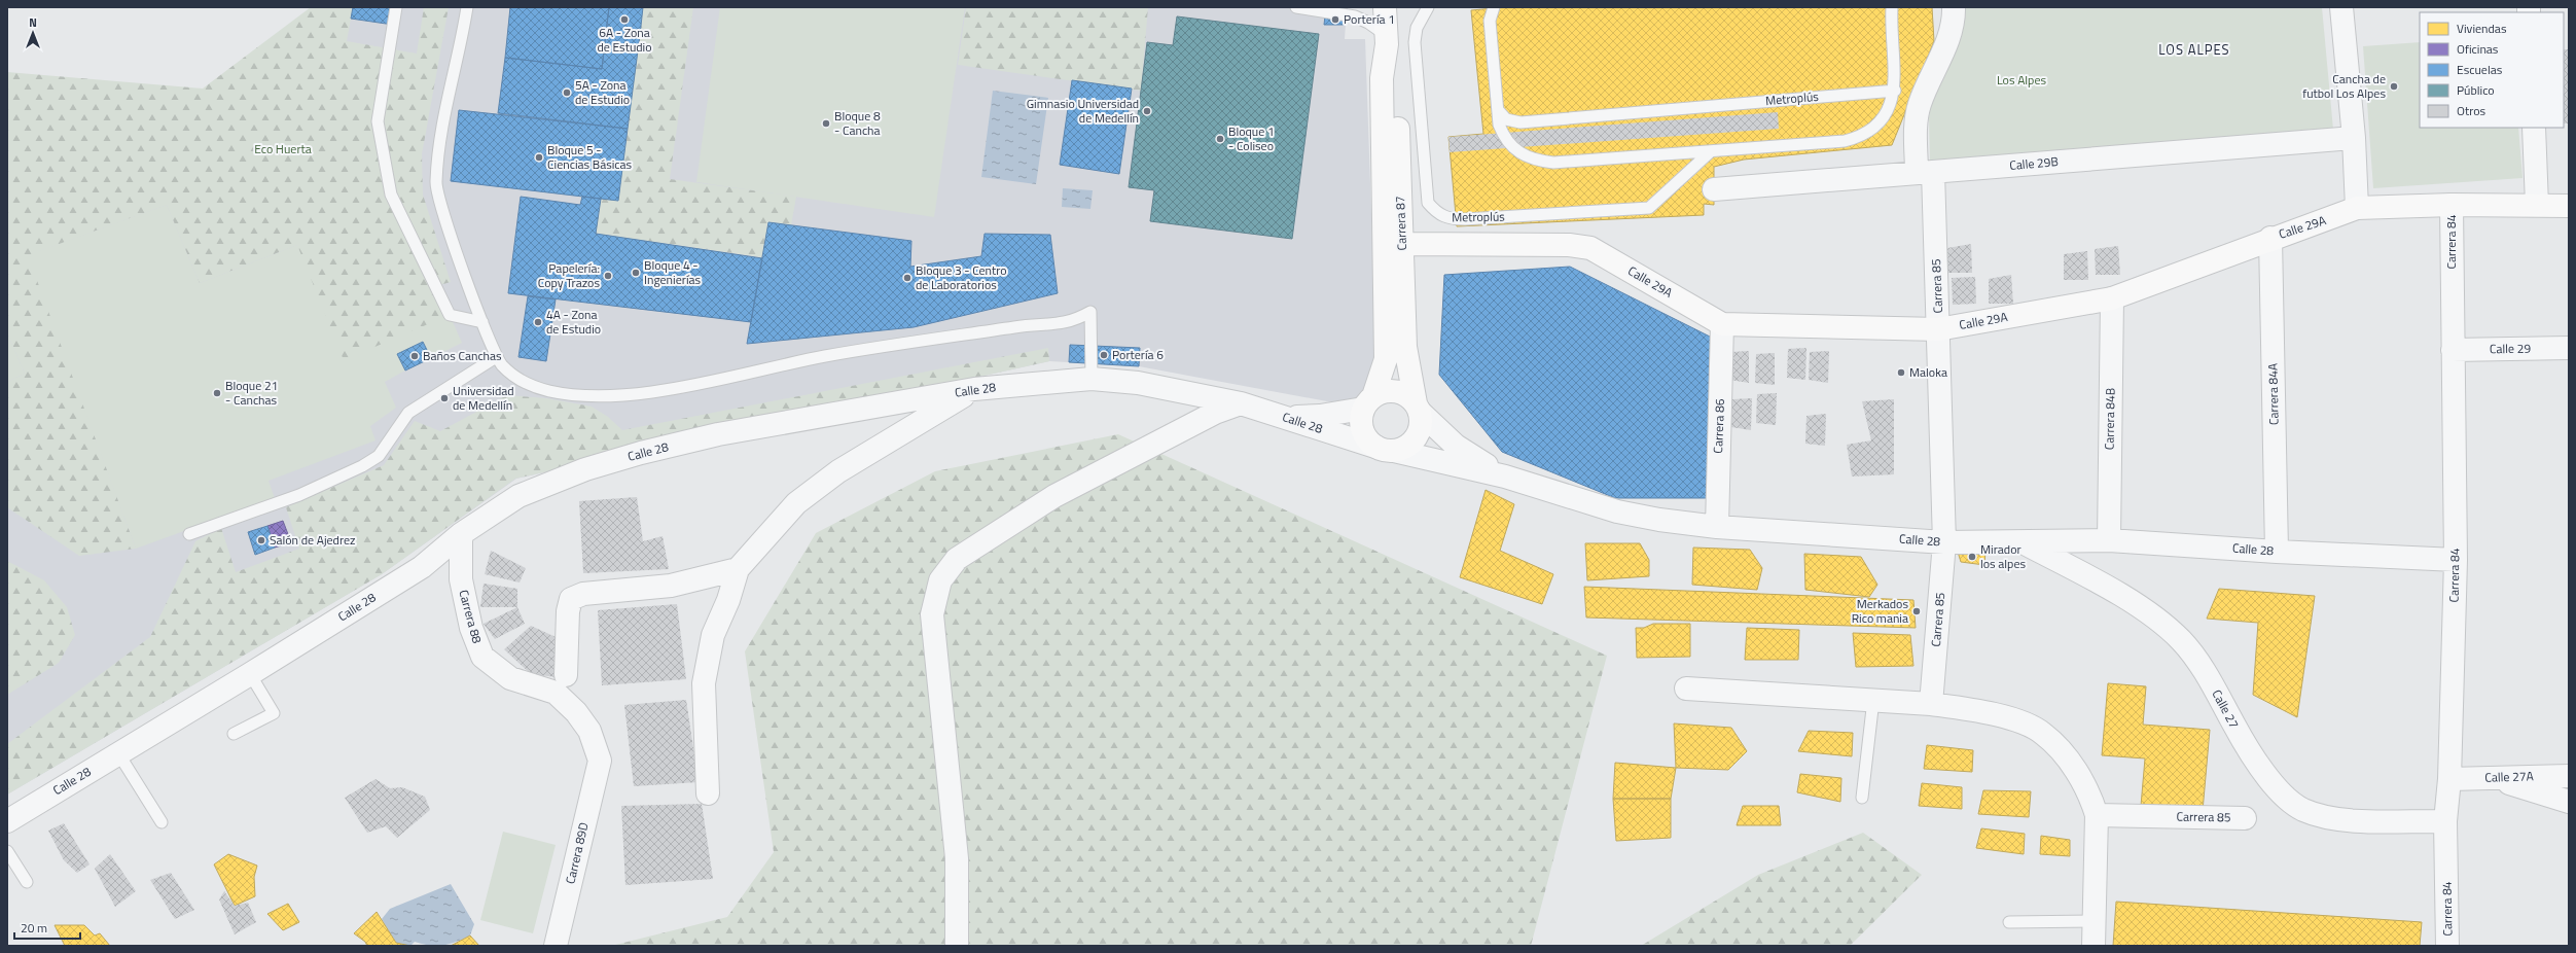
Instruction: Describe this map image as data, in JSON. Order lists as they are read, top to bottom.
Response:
{
  "streets": {
    "street": [
      "Calle 29B",
      "Carrera 87",
      "Calle 29A",
      "Carrera 84",
      "Carrera 85",
      "Calle 29",
      "Calle 28",
      "Carrera 84A",
      "Carrera 84B",
      "Carrera 86",
      "Carrera 88",
      "Calle 27",
      "Calle 27A",
      "Carrera 89D"
    ],
    "lane": ["Metroplús"]
  },
  "crossings": [
    ["Calle 29B", "Carrera 85"],
    ["Carrera 87", "Calle 29A"],
    ["Carrera 87", "Calle 28"],
    ["Calle 29A", "Carrera 84"],
    ["Calle 29A", "Carrera 85"],
    ["Calle 29A", "Carrera 84A"],
    ["Calle 29A", "Carrera 84B"],
    ["Calle 29A", "Carrera 86"],
    ["Carrera 84", "Calle 29"],
    ["Carrera 84", "Calle 28"],
    ["Carrera 84", "Calle 27"],
    ["Carrera 84", "Calle 27A"],
    ["Carrera 85", "Calle 28"],
    ["Calle 28", "Carrera 84A"],
    ["Calle 28", "Carrera 84B"],
    ["Calle 28", "Carrera 86"],
    ["Calle 28", "Carrera 88"],
    ["Calle 28", "Calle 27"],
    ["Carrera 88", "Carrera 89D"]
  ],
  "districts": ["LOS ALPES"],
  "parks": ["Los Alpes", "Eco Huerta"],
  "places": [
    "6A - Zona de Estudio",
    "Portería 1",
    "Cancha de futbol Los Alpes",
    "5A - Zona de Estudio",
    "Gimnasio Universidad de Medellín",
    "Bloque 8 - Cancha",
    "Bloque 1 - Coliseo",
    "Bloque 5 - Ciencias Básicas",
    "Bloque 4 - Ingenierías",
    "Papelería: Copy Trazos",
    "Bloque 3 - Centro de Laboratorios",
    "4A - Zona de Estudio",
    "Portería 6",
    "Baños Canchas",
    "Maloka",
    "Bloque 21 - Canchas",
    "Universidad de Medellín",
    "Salón de Ajedrez",
    "Mirador los alpes",
    "Merkados Rico mania"
  ],
  "legend": [
    "Viviendas",
    "Oficinas",
    "Escuelas",
    "Público",
    "Otros"
  ],
  "scale_bar": "20 m",
  "north": "top"
}
